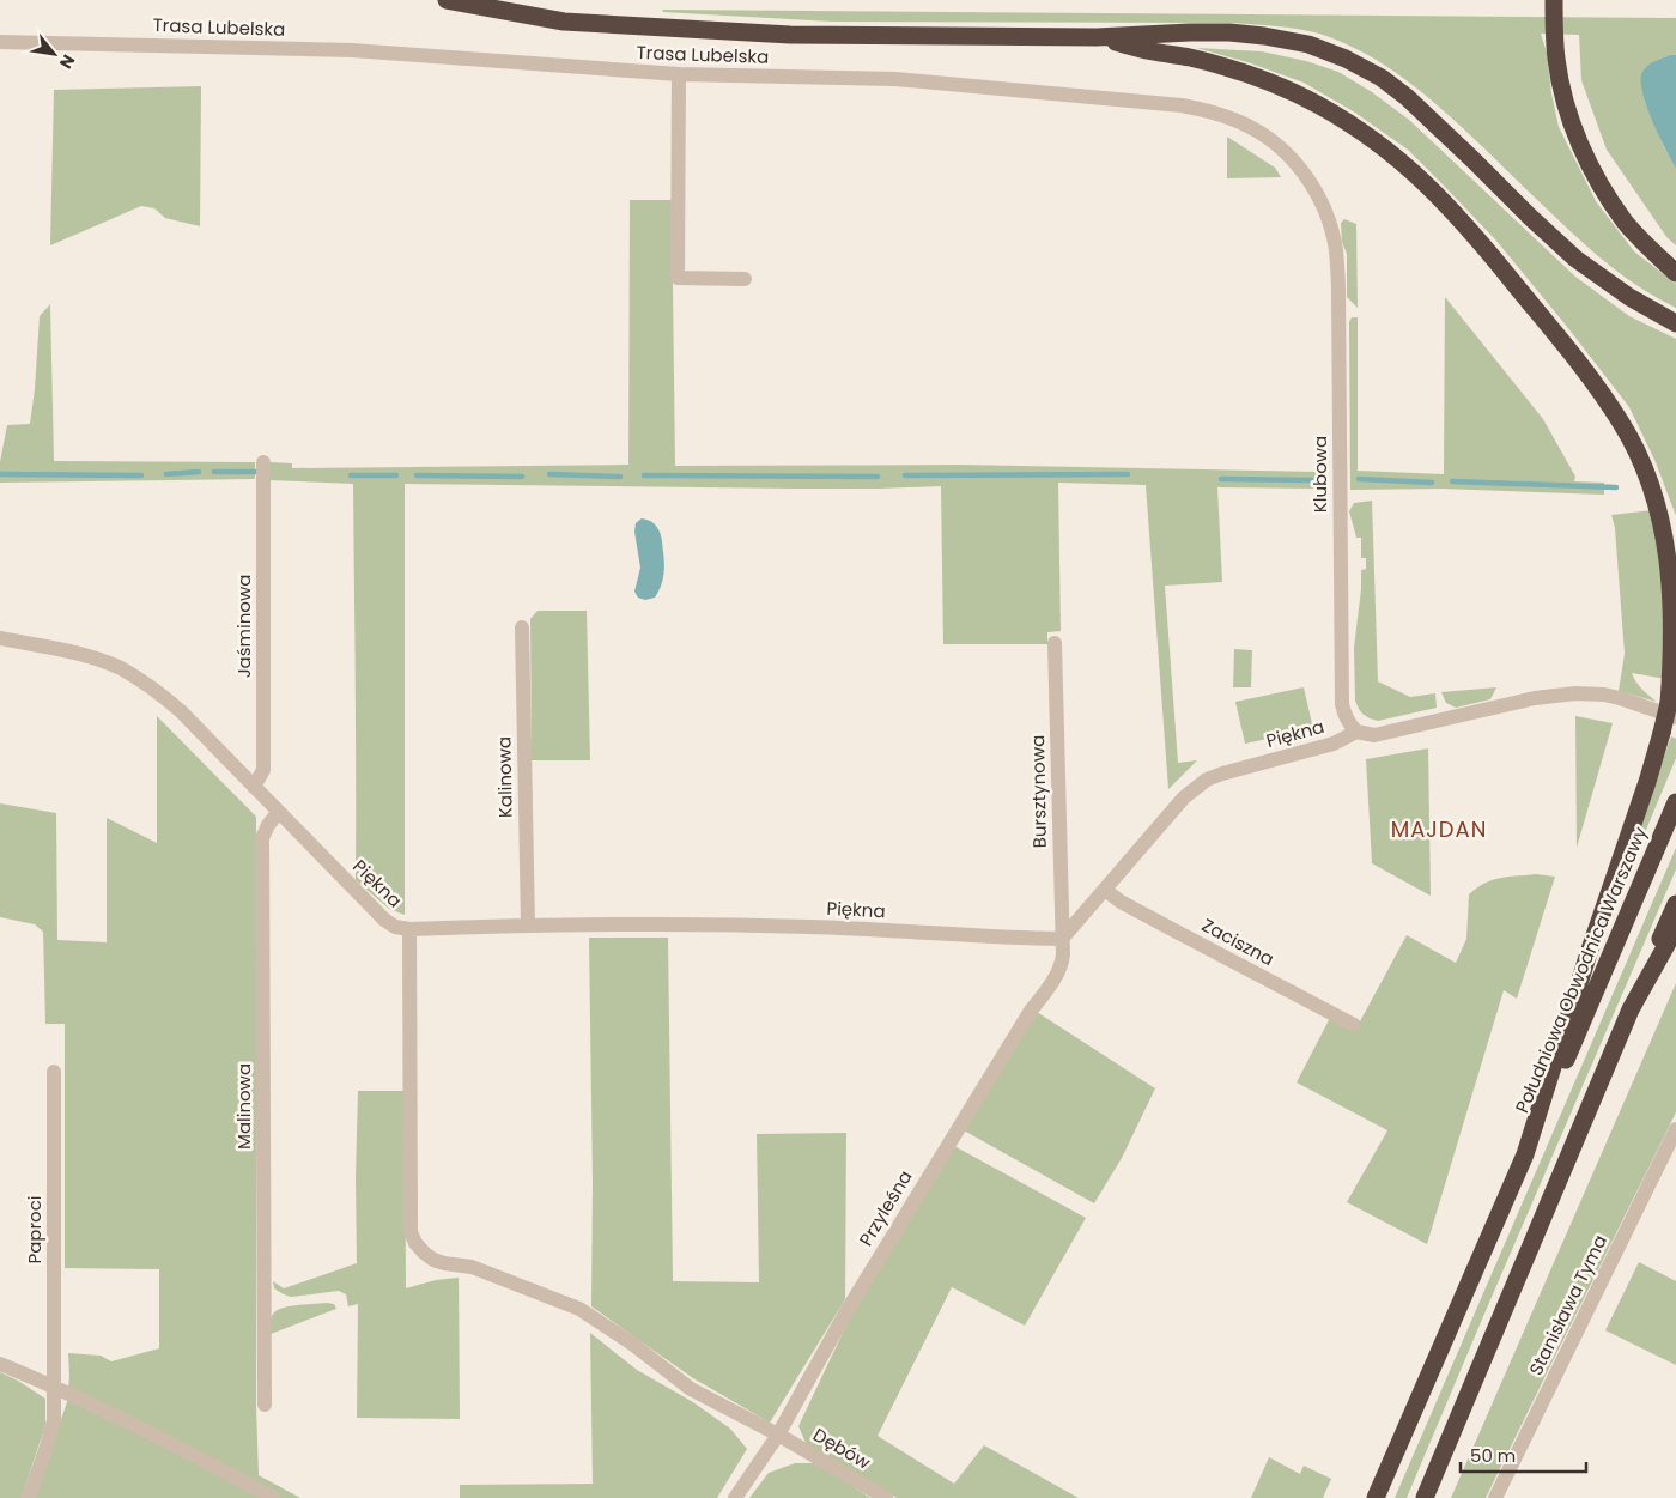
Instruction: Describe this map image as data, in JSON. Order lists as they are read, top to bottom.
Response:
{
  "streets": {
    "highway": ["Południowa Obwodnica Warszawy"],
    "street": [
      "Trasa Lubelska",
      "Klubowa",
      "Jaśminowa",
      "Piękna",
      "Kalinowa",
      "Bursztynowa",
      "Zaciszna",
      "Malinowa",
      "Przyleśna",
      "Paproci",
      "Stanisława Tyma",
      "Dębów"
    ]
  },
  "crossings": [
    ["Trasa Lubelska", "Klubowa"],
    ["Klubowa", "Piękna"],
    ["Jaśminowa", "Piękna"],
    ["Piękna", "Kalinowa"],
    ["Piękna", "Bursztynowa"],
    ["Piękna", "Zaciszna"],
    ["Piękna", "Malinowa"],
    ["Piękna", "Przyleśna"],
    ["Piękna", "Dębów"],
    ["Bursztynowa", "Przyleśna"],
    ["Przyleśna", "Dębów"]
  ],
  "districts": ["MAJDAN"],
  "scale_bar": "50 m",
  "north": "bottom right"
}
